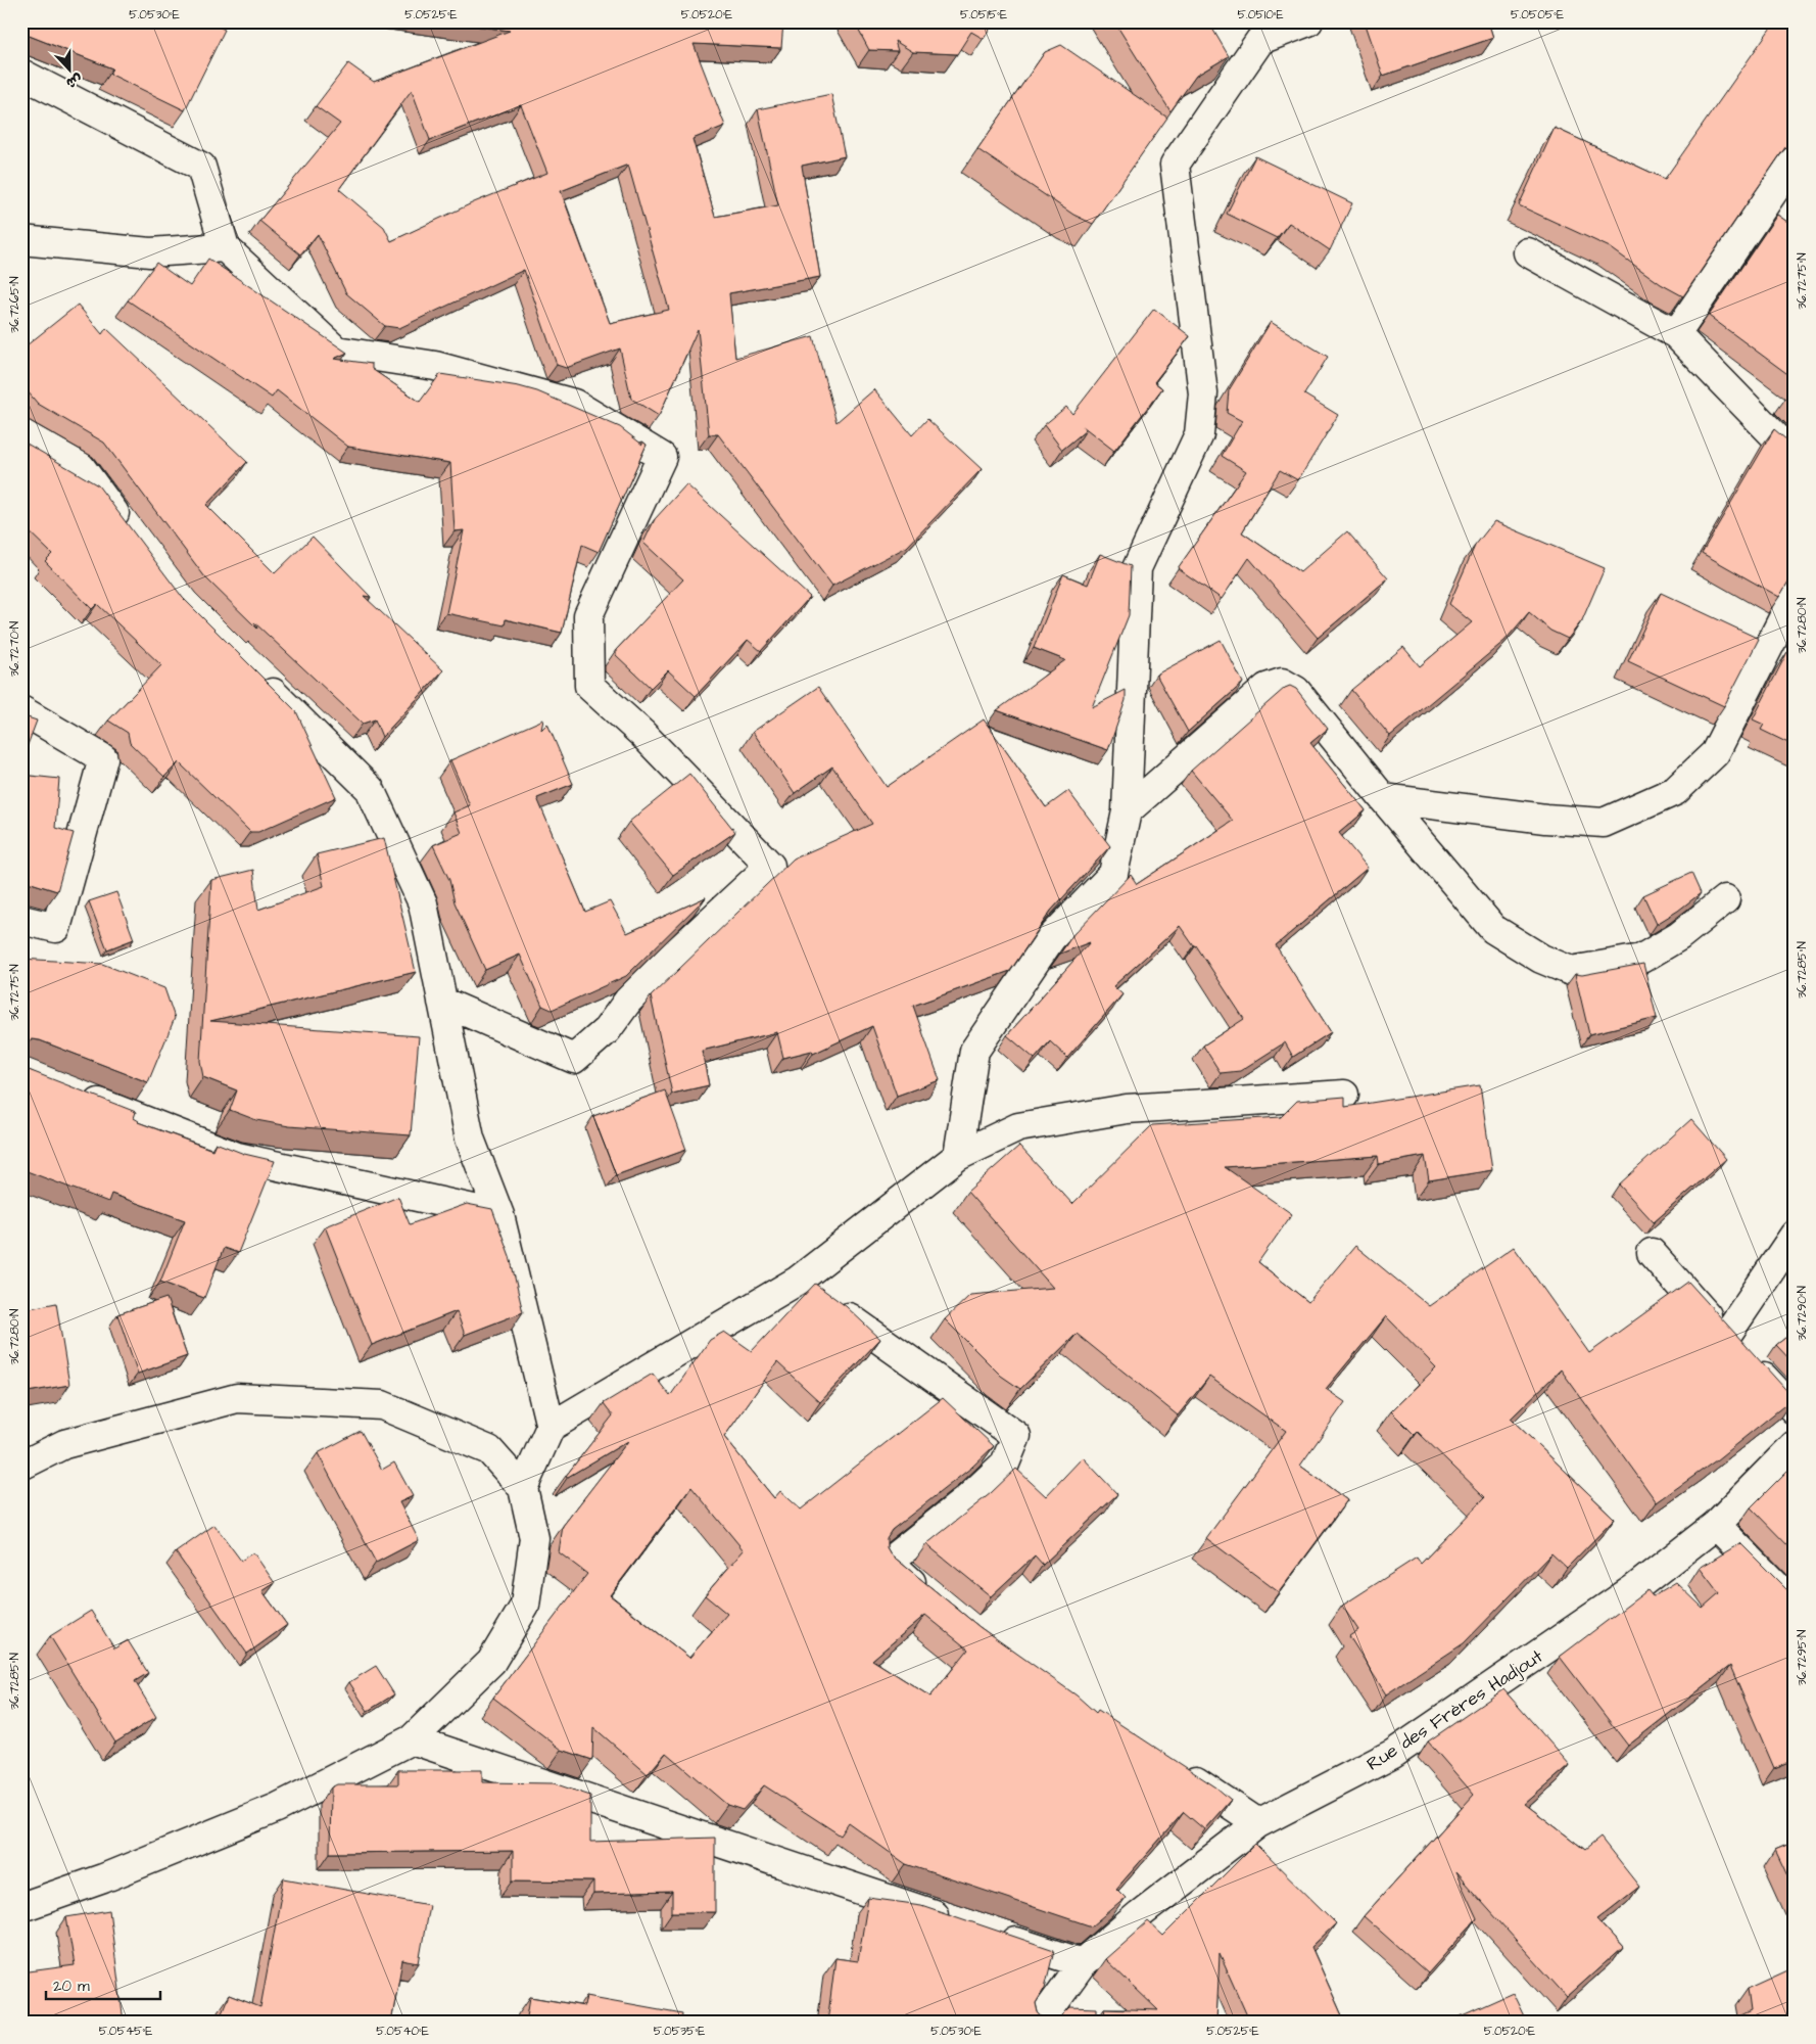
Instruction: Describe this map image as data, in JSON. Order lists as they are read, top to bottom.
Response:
{
  "streets": {
    "street": ["Rue des Frères Hadjout"]
  },
  "scale_bar": "20 m",
  "north": "bottom",
  "coordinates": [
    "5.0530°E",
    "5.0525°E",
    "5.0520°E",
    "5.0515°E",
    "5.0510°E",
    "5.0505°E",
    "36.7275°N",
    "36.7265°N",
    "36.7280°N",
    "36.7270°N",
    "36.7285°N",
    "36.7290°N",
    "36.7295°N",
    "5.0545°E",
    "5.0540°E",
    "5.0535°E"
  ]
}
